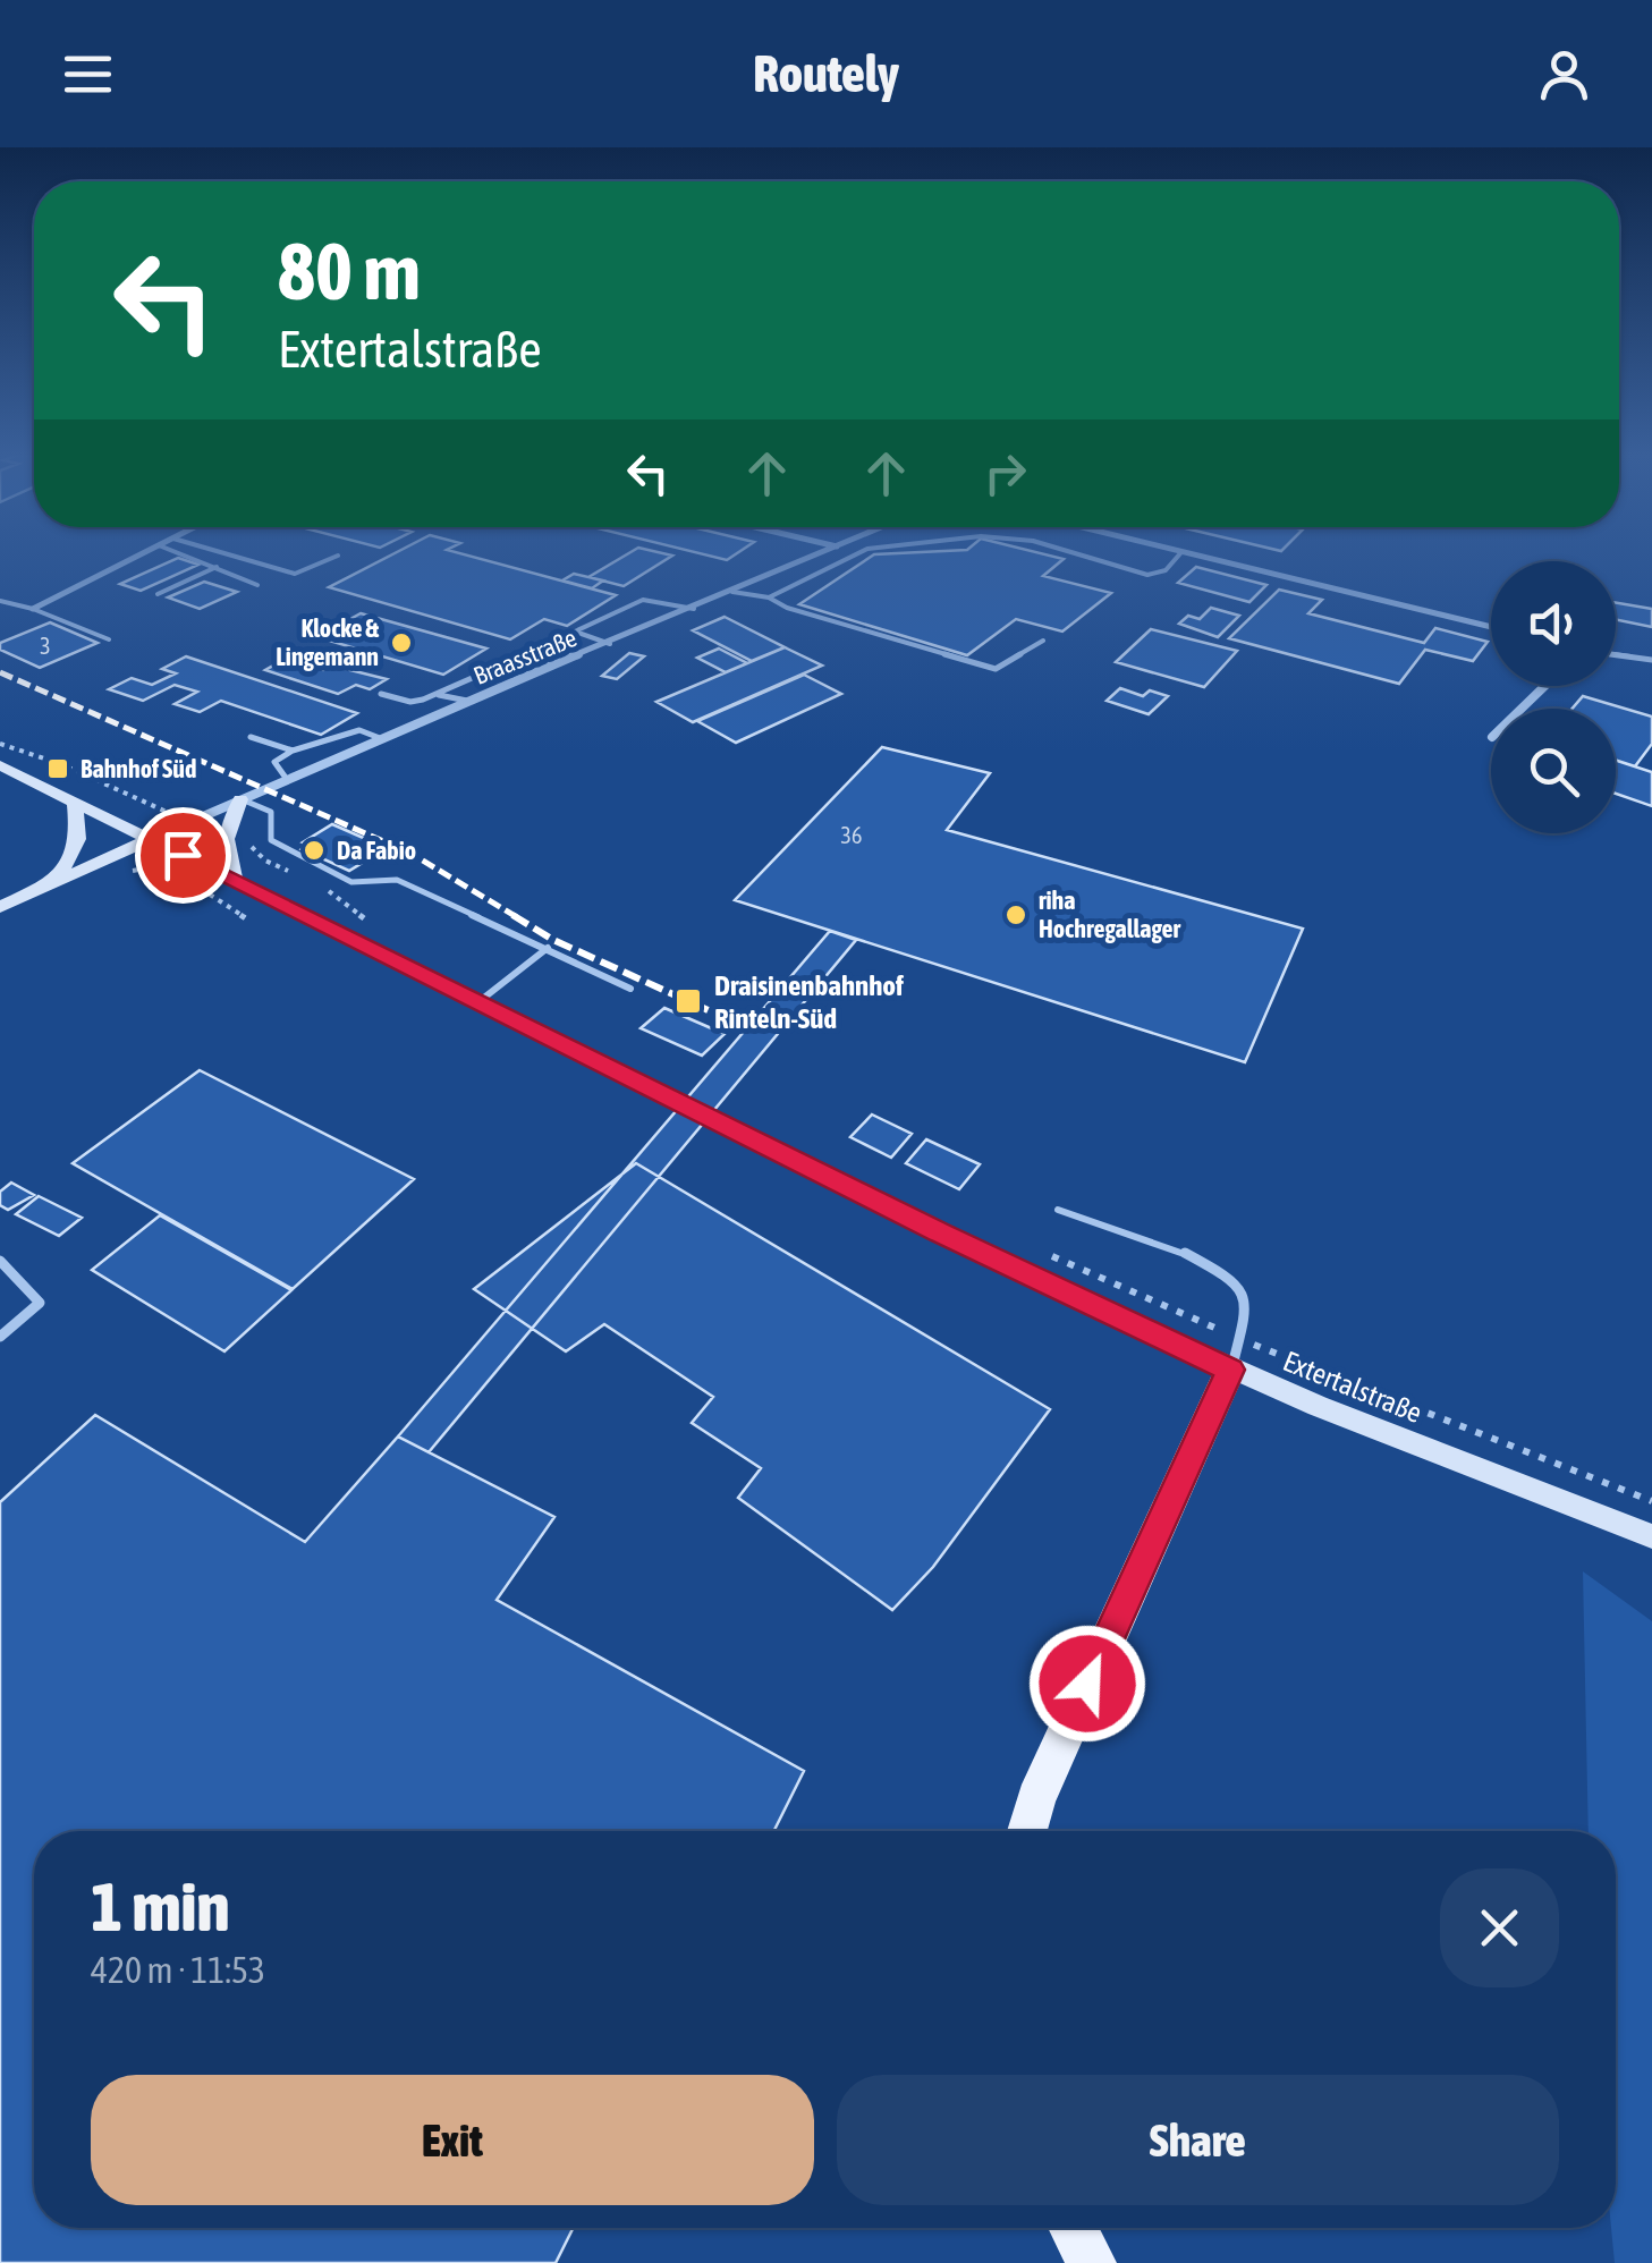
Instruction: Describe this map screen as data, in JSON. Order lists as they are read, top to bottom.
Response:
{
  "streets": {
    "main road": ["Extertalstraße"],
    "street": ["Braasstraße"]
  },
  "crossings": [
    ["Braasstraße", "Extertalstraße"]
  ],
  "places": {
    "other": ["Klocke & Lingemann", "Da Fabio", "riha Hochregallager"],
    "transit": ["Bahnhof Süd", "Draisinenbahnhof Rinteln-Süd"]
  },
  "house_numbers": ["3", "36"],
  "page": {
    "header": "Routely",
    "turn": ["80 m", "Extertalstraße"],
    "heading": ["1 min", "420 m · 11:53"],
    "buttons": ["Exit", "Share"]
  }
}
